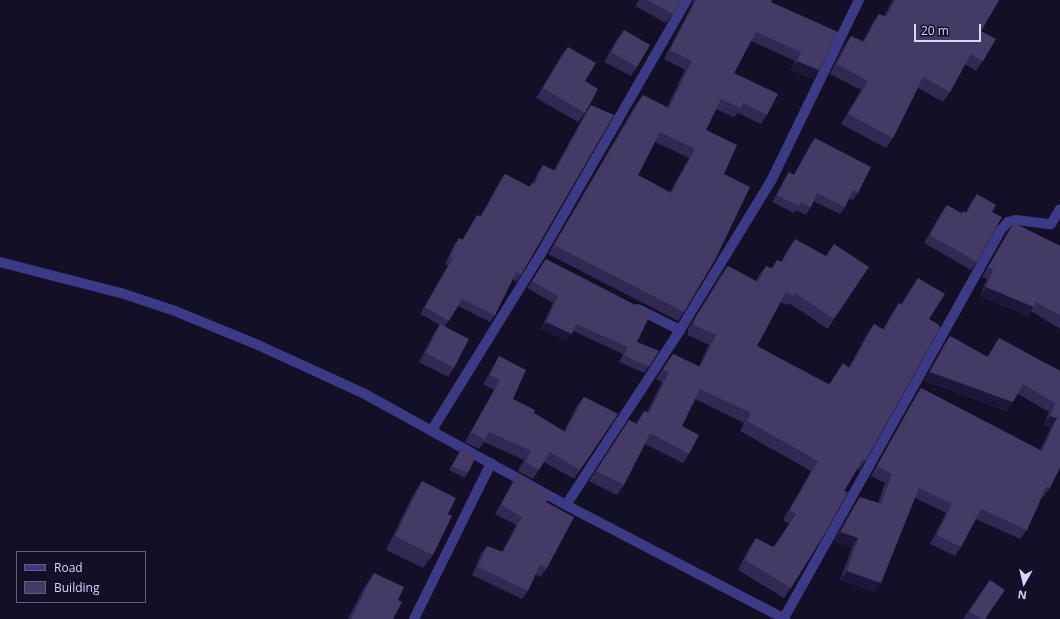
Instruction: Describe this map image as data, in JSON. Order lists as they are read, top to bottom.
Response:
{
  "legend": ["Road", "Building"],
  "scale_bar": "20 m",
  "north": "bottom"
}
